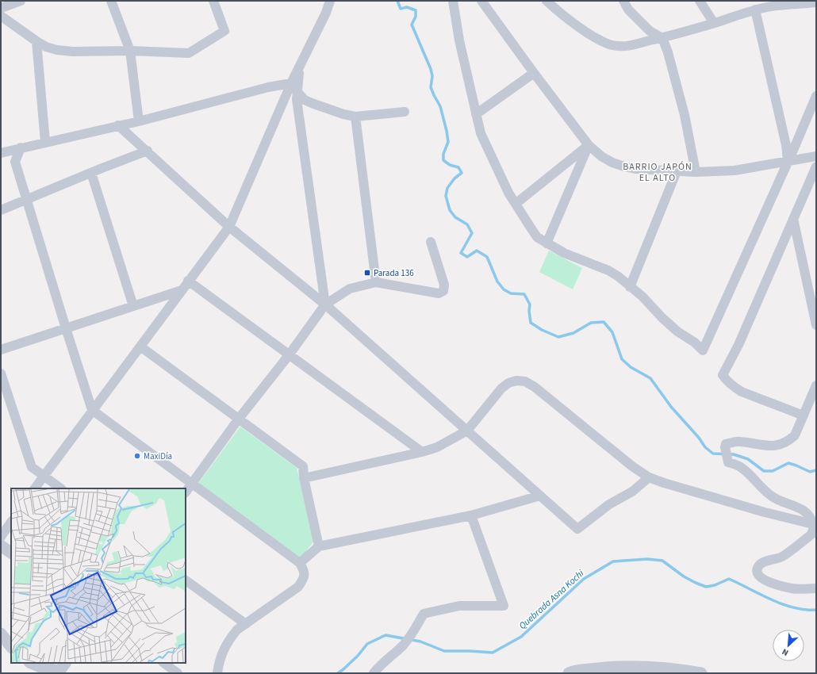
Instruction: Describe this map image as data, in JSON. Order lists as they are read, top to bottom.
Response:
{
  "districts": ["BARRIO JAPÓN EL ALTO"],
  "water": ["Quebrada Asna Kochi"],
  "places": {
    "transit": ["Parada 136"],
    "other": ["MaxiDía"]
  },
  "north": "bottom left"
}
